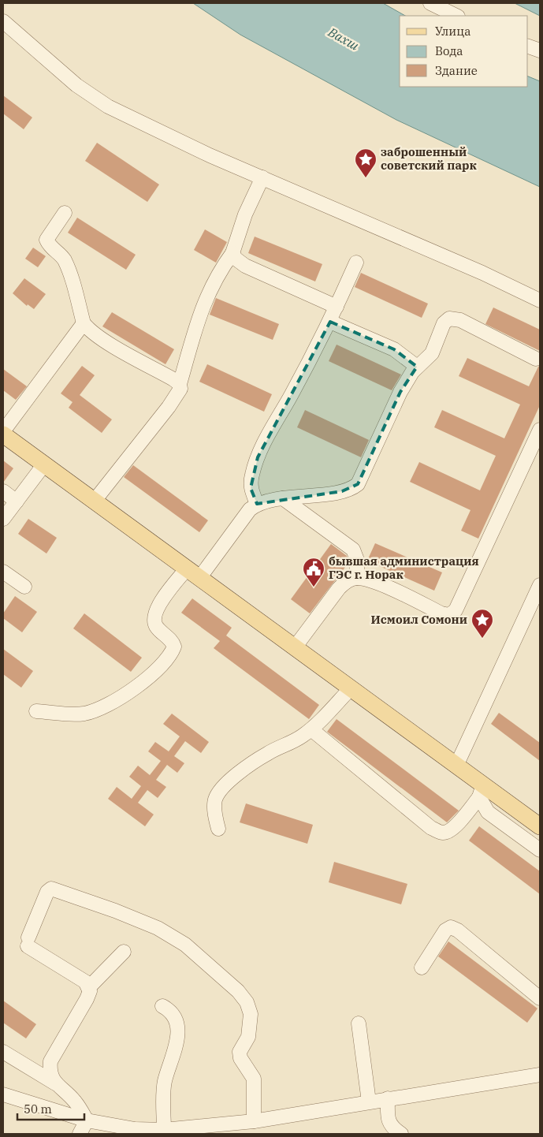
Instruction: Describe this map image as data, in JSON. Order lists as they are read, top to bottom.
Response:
{
  "water": ["Вахш"],
  "places": {
    "place": ["заброшенный советский парк", "Исмоил Сомони"],
    "public building": ["бывшая администрация ГЭС г. Норак"]
  },
  "legend": ["Улица", "Вода", "Здание"],
  "scale_bar": "50 m"
}
